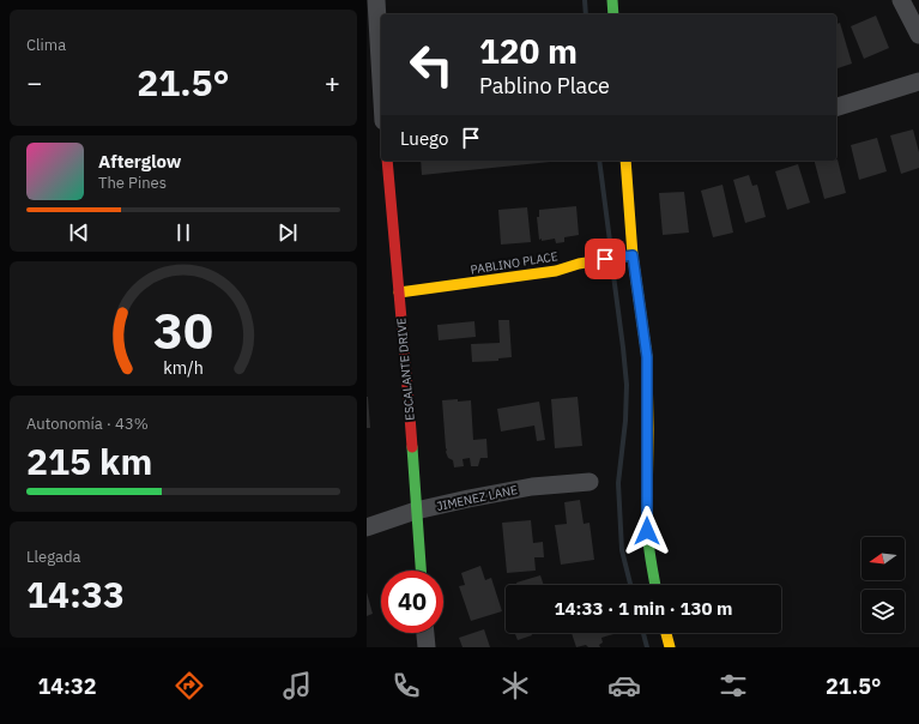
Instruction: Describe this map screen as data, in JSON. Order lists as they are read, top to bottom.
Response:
{
  "streets": {
    "street": ["PABLINO PLACE", "ESCALANTE DRIVE", "JIMENEZ LANE"]
  },
  "crossings": [
    ["PABLINO PLACE", "ESCALANTE DRIVE"],
    ["ESCALANTE DRIVE", "JIMENEZ LANE"]
  ],
  "north": "left",
  "page": {
    "tile": [
      "Clima",
      ["Autonomía · 43%", "215 km"],
      ["Llegada", "14:33"]
    ],
    "turn": ["120 m", "Pablino Place"],
    "heat": ["−", "21.5°", "+"],
    "then": "Luego",
    "song": ["Afterglow", "The Pines"],
    "limit": "40",
    "trip": "14:33 · 1 min · 130 m",
    "tabs": ["14:32", "21.5°"],
    "gauge": ["30", "km/h"]
  }
}
